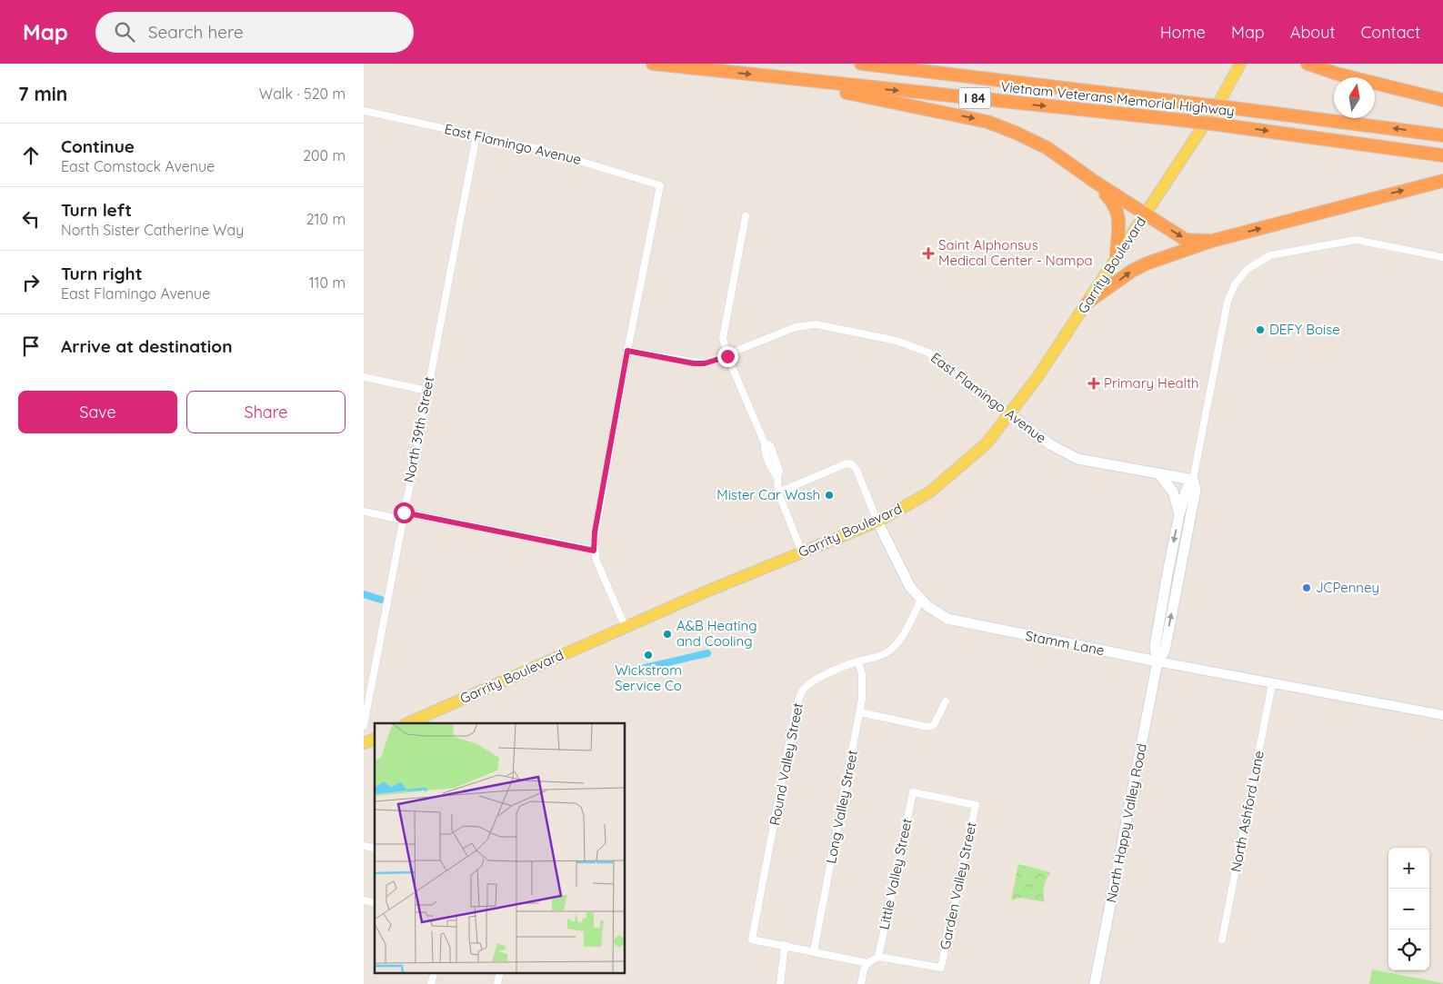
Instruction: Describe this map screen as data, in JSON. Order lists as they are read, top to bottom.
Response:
{
  "streets": {
    "highway": ["I 84", "Vietnam Veterans Memorial Highway"],
    "main road": [
      "East Flamingo Avenue",
      "Garrity Boulevard",
      "Stamm Lane",
      "North Happy Valley Road"
    ],
    "street": [
      "North 39th Street",
      "Round Valley Street",
      "Long Valley Street",
      "North Ashford Lane",
      "Little Valley Street",
      "Garden Valley Street"
    ]
  },
  "crossings": [
    ["East Flamingo Avenue", "Garrity Boulevard"],
    ["East Flamingo Avenue", "North 39th Street"],
    ["East Flamingo Avenue", "North Happy Valley Road"],
    ["Garrity Boulevard", "Stamm Lane"],
    ["Stamm Lane", "Round Valley Street"],
    ["Stamm Lane", "North Ashford Lane"],
    ["Stamm Lane", "North Happy Valley Road"],
    ["Round Valley Street", "Long Valley Street"],
    ["Little Valley Street", "Garden Valley Street"]
  ],
  "places": {
    "health": ["Saint Alphonsus Medical Center - Nampa", "Primary Health"],
    "other": [
      "DEFY Boise",
      "Mister Car Wash",
      "JCPenney",
      "A&B Heating and Cooling",
      "Wickstrom Service Co"
    ]
  },
  "north": "top",
  "page": {
    "header": "Map",
    "search": "Search here",
    "nav": [
      "Home",
      "Map",
      "About",
      "Contact"
    ],
    "heading": ["7 min", "Walk · 520 m"],
    "list": [
      ["Continue", "East Comstock Avenue", "200 m"],
      ["Turn left", "North Sister Catherine Way", "210 m"],
      ["Turn right", "East Flamingo Avenue", "110 m"],
      "Arrive at destination"
    ],
    "buttons": ["Save", "Share"],
    "map_buttons": ["+", "−"]
  }
}
